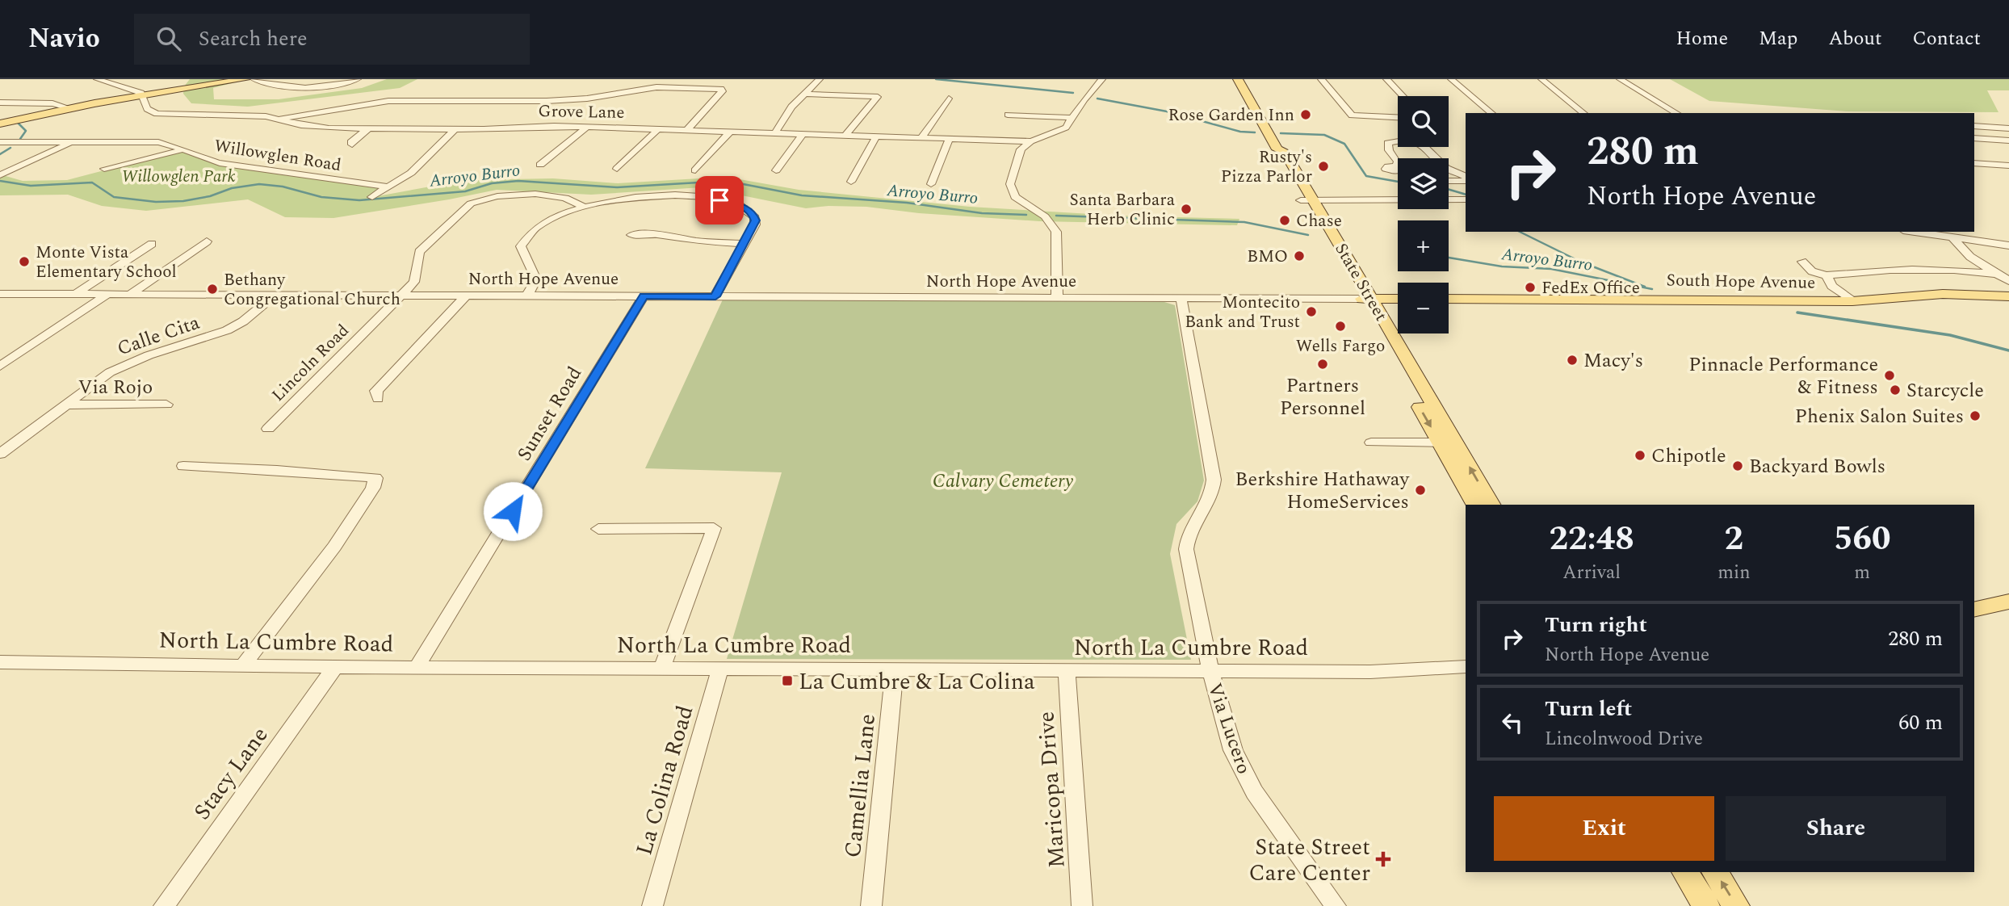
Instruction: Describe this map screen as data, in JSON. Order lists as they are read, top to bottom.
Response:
{
  "streets": {
    "main road": ["South Hope Avenue", "State Street"],
    "street": [
      "Grove Lane",
      "Willowglen Road",
      "North Hope Avenue",
      "Calle Cita",
      "Lincoln Road",
      "Via Rojo",
      "Sunset Road",
      "North La Cumbre Road",
      "Via Lucero",
      "Stacy Lane",
      "La Colina Road",
      "Camellia Lane",
      "Maricopa Drive"
    ]
  },
  "crossings": [
    ["North Hope Avenue", "State Street"],
    ["North Hope Avenue", "Calle Cita"],
    ["North Hope Avenue", "Lincoln Road"],
    ["North Hope Avenue", "Sunset Road"],
    ["North Hope Avenue", "Via Lucero"],
    ["Calle Cita", "Via Rojo"],
    ["Sunset Road", "North La Cumbre Road"],
    ["North La Cumbre Road", "Via Lucero"],
    ["North La Cumbre Road", "Stacy Lane"],
    ["North La Cumbre Road", "La Colina Road"],
    ["North La Cumbre Road", "Camellia Lane"],
    ["North La Cumbre Road", "Maricopa Drive"]
  ],
  "water": ["Arroyo Burro"],
  "parks": ["Willowglen Park", "Calvary Cemetery"],
  "places": {
    "other": [
      "Rose Garden Inn",
      "Rusty's Pizza Parlor",
      "Santa Barbara Herb Clinic",
      "Chase",
      "BMO",
      "Monte Vista Elementary School",
      "FedEx Office",
      "Bethany Congregational Church",
      "Montecito Bank and Trust",
      "Wells Fargo",
      "Macy's",
      "Partners Personnel",
      "Pinnacle Performance & Fitness",
      "Starcycle",
      "Phenix Salon Suites",
      "Chipotle",
      "Backyard Bowls",
      "Berkshire Hathaway HomeServices"
    ],
    "transit": ["La Cumbre & La Colina"],
    "health": ["State Street Care Center"]
  },
  "page": {
    "header": "Navio",
    "search": "Search here",
    "nav": [
      "Home",
      "Map",
      "About",
      "Contact"
    ],
    "map_buttons": ["+", "−"],
    "turn": ["280 m", "North Hope Avenue"],
    "eta": [
      "22:48",
      "Arrival",
      "2",
      "min",
      "560",
      "m"
    ],
    "list": [
      {
        "name": "Turn right",
        "note": "North Hope Avenue",
        "value": "280 m"
      },
      {
        "name": "Turn left",
        "note": "Lincolnwood Drive",
        "value": "60 m"
      }
    ],
    "buttons": ["Exit", "Share"]
  }
}
